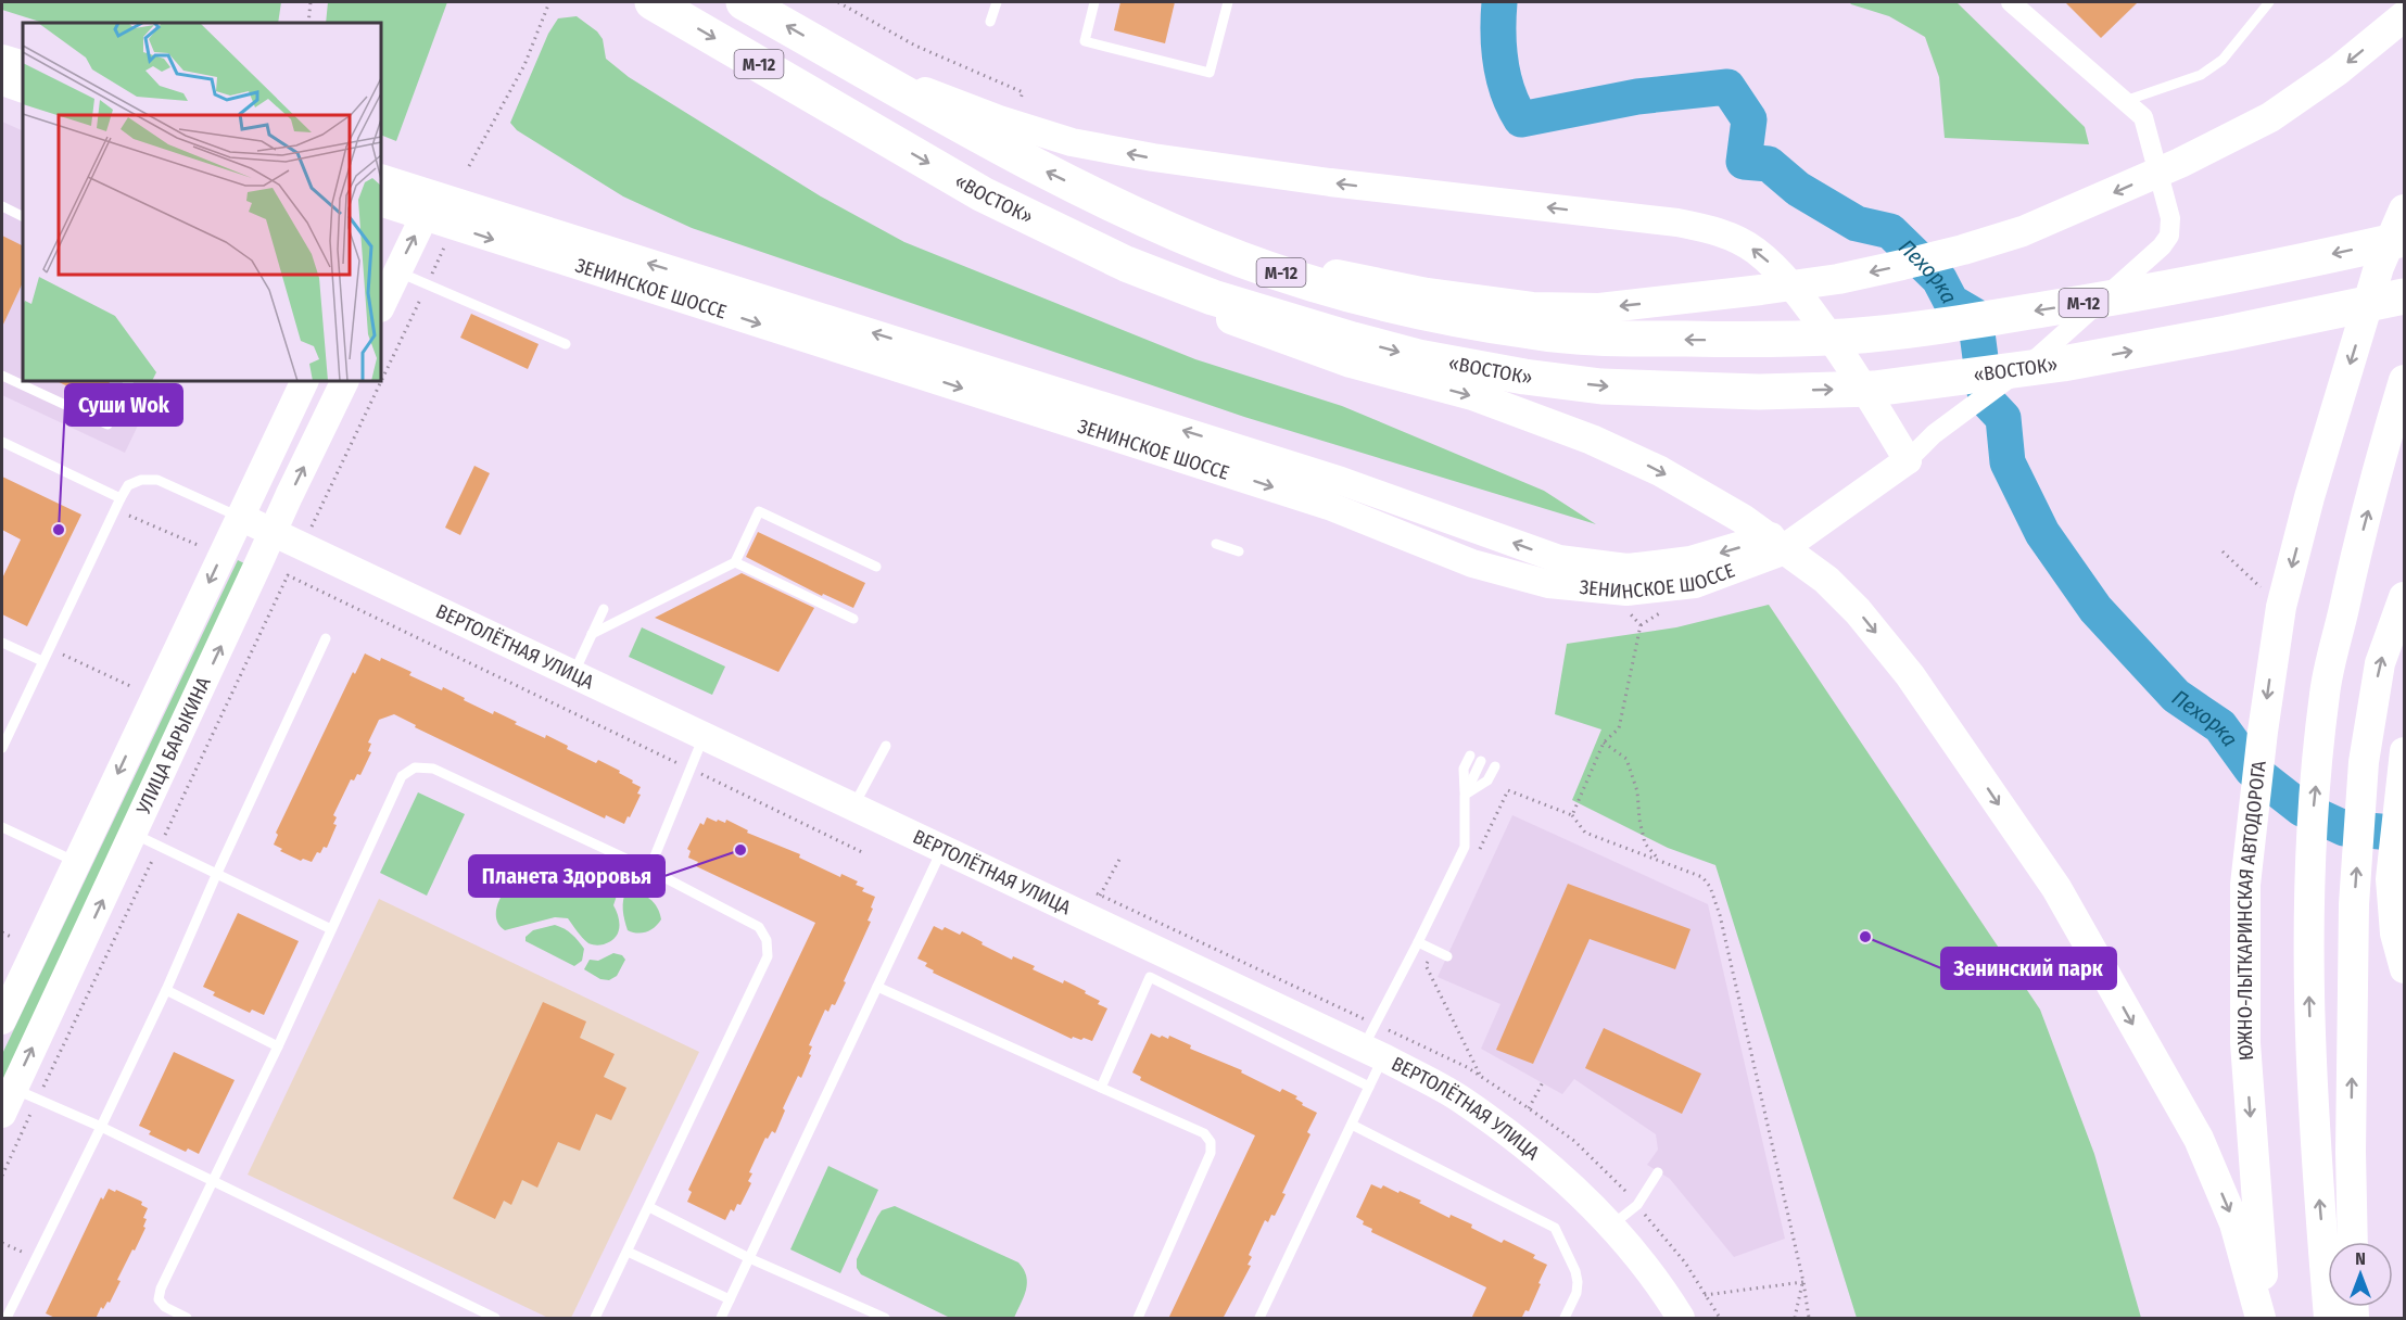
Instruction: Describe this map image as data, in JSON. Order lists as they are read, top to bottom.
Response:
{
  "streets": {
    "highway": ["М-12", "«ВОСТОК»"],
    "main road": ["ЮЖНО-ЛЫТКАРИНСКАЯ АВТОДОРОГА"],
    "street": ["ЗЕНИНСКОЕ ШОССЕ", "ВЕРТОЛЁТНАЯ УЛИЦА", "УЛИЦА БАРЫКИНА"]
  },
  "crossings": [
    ["ВЕРТОЛЁТНАЯ УЛИЦА", "УЛИЦА БАРЫКИНА"]
  ],
  "water": ["Пехорка"],
  "places": ["Суши Wok", "Планета Здоровья", "Зенинский парк"],
  "north": "top"
}
